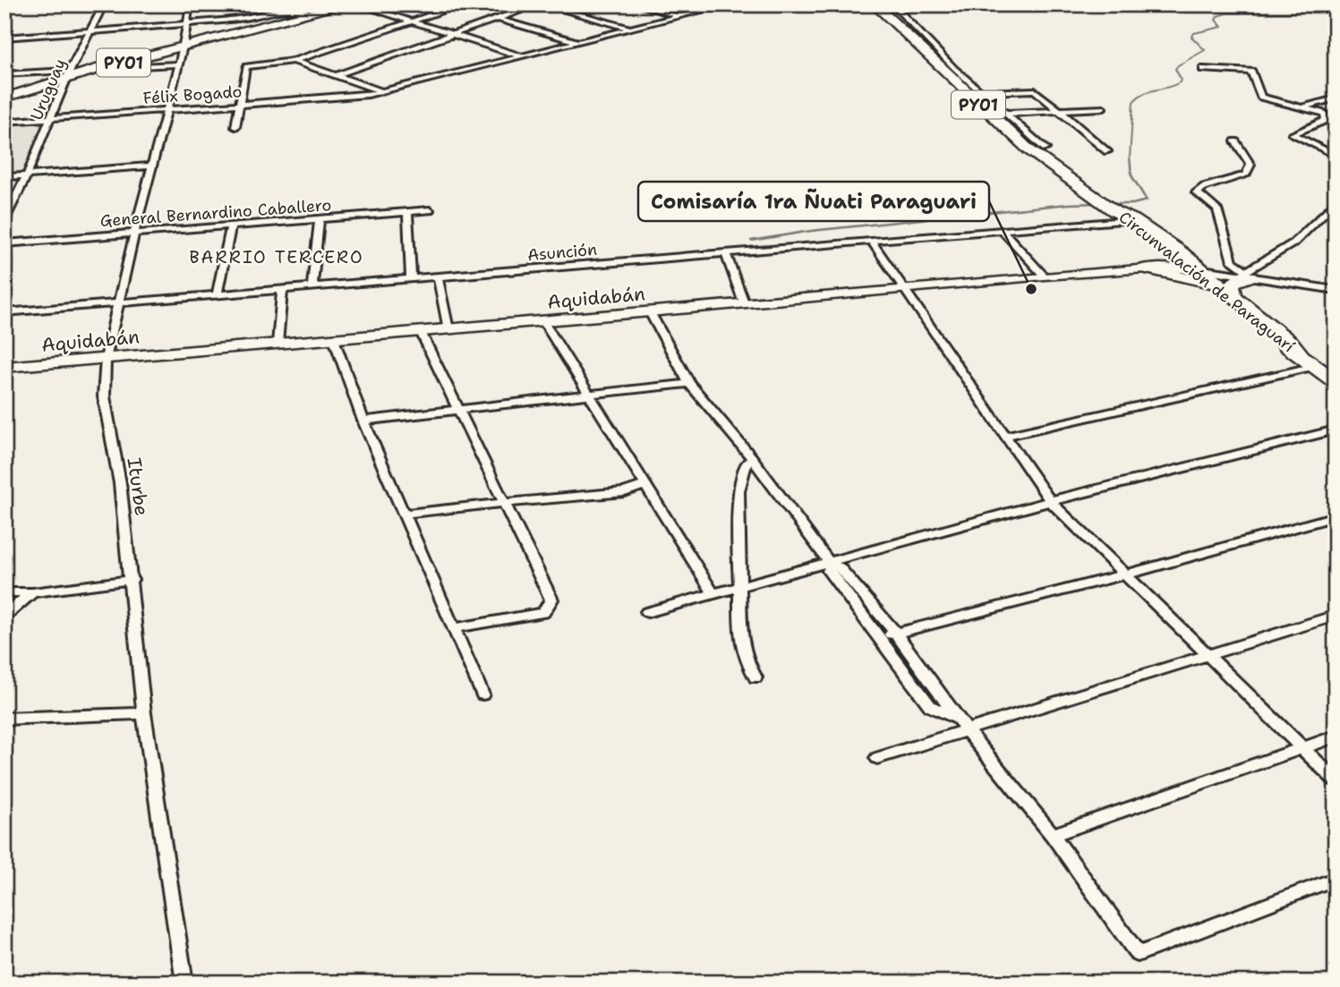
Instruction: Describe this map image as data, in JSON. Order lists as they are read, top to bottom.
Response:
{
  "streets": {
    "highway": ["PY01", "Circunvalación de Paraguarí"],
    "street": [
      "Uruguay",
      "Félix Bogado",
      "General Bernardino Caballero",
      "Asunción",
      "Aquidabán",
      "Iturbe"
    ]
  },
  "crossings": [
    ["PY01", "Uruguay"],
    ["PY01", "Iturbe"],
    ["Uruguay", "Félix Bogado"],
    ["Félix Bogado", "Iturbe"],
    ["General Bernardino Caballero", "Iturbe"],
    ["Asunción", "Circunvalación de Paraguarí"],
    ["Asunción", "Iturbe"],
    ["Circunvalación de Paraguarí", "Aquidabán"],
    ["Aquidabán", "Iturbe"]
  ],
  "districts": ["BARRIO TERCERO"],
  "places": ["Comisaría 1ra Ñuati Paraguari"]
}
